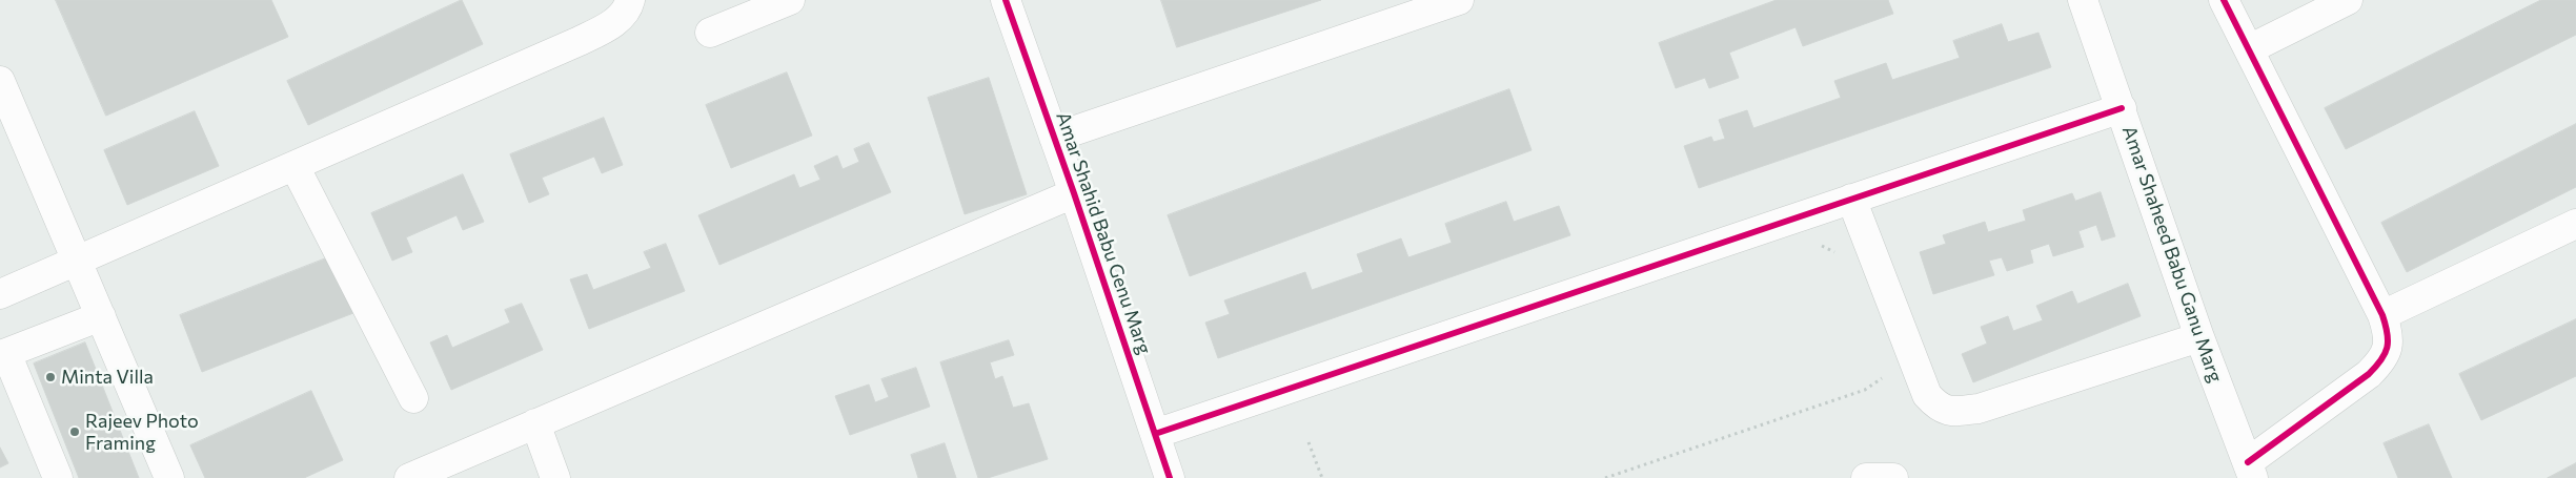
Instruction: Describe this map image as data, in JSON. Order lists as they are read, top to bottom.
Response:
{
  "streets": {
    "street": ["Amar Shahid Babu Genu Marg", "Amar Shaheed Babu Ganu Marg"]
  },
  "places": ["Minta Villa", "Rajeev Photo Framing"]
}
